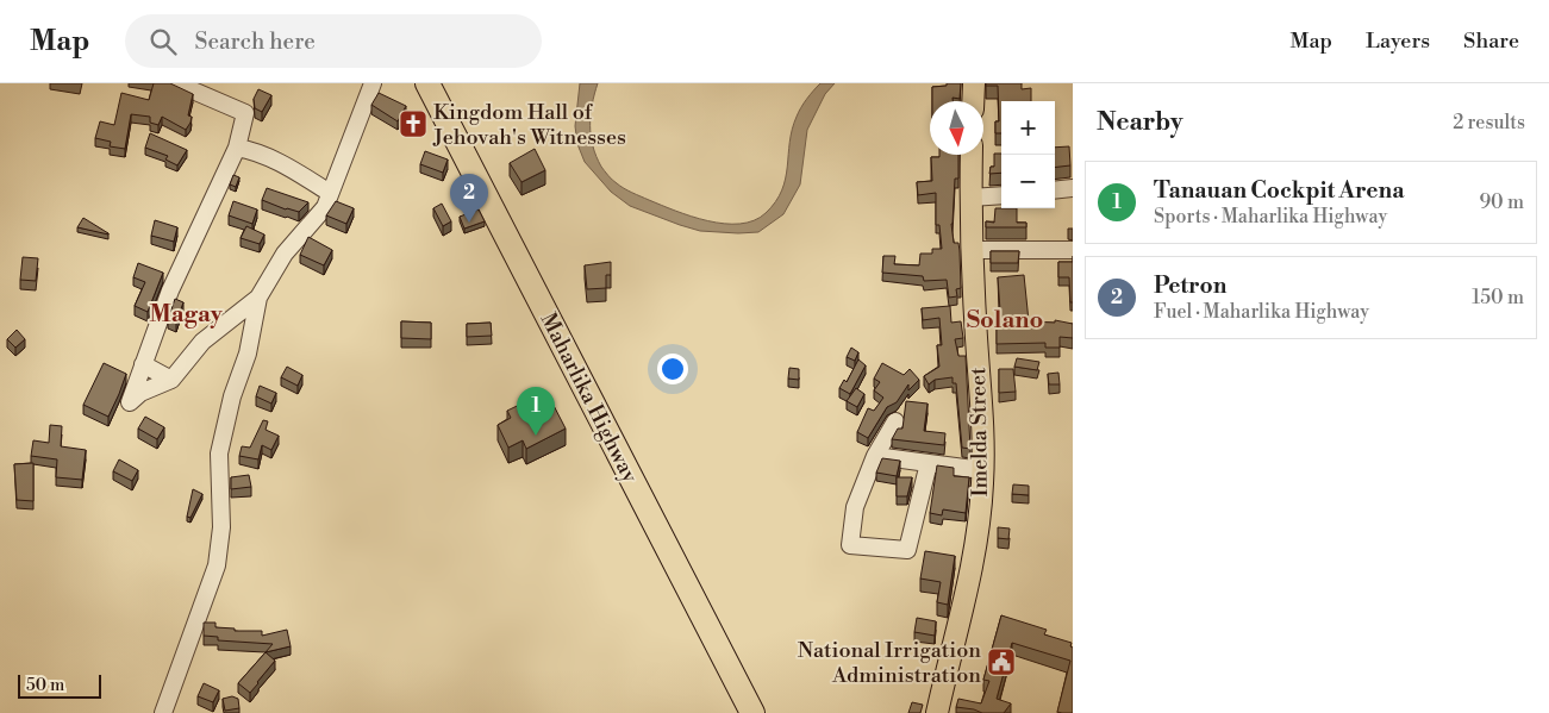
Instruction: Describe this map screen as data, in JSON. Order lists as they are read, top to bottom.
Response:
{
  "streets": {
    "highway": ["Maharlika Highway"],
    "main road": ["Imelda Street"]
  },
  "districts": ["Magay", "Solano"],
  "places": {
    "church": ["Kingdom Hall of Jehovah's Witnesses"],
    "public building": ["National Irrigation Administration"]
  },
  "scale_bar": "50 m",
  "north": "bottom",
  "page": {
    "header": "Map",
    "search": "Search here",
    "nav": ["Map", "Layers", "Share"],
    "heading": ["Nearby", "2 results"],
    "map_buttons": ["+", "−"],
    "list": [
      {
        "mark": "1",
        "name": "Tanauan Cockpit Arena",
        "note": "Sports · Maharlika Highway",
        "value": "90 m"
      },
      {
        "mark": "2",
        "name": "Petron",
        "note": "Fuel · Maharlika Highway",
        "value": "150 m"
      }
    ],
    "pins": ["2", "1"],
    "scale": "50 m"
  }
}
